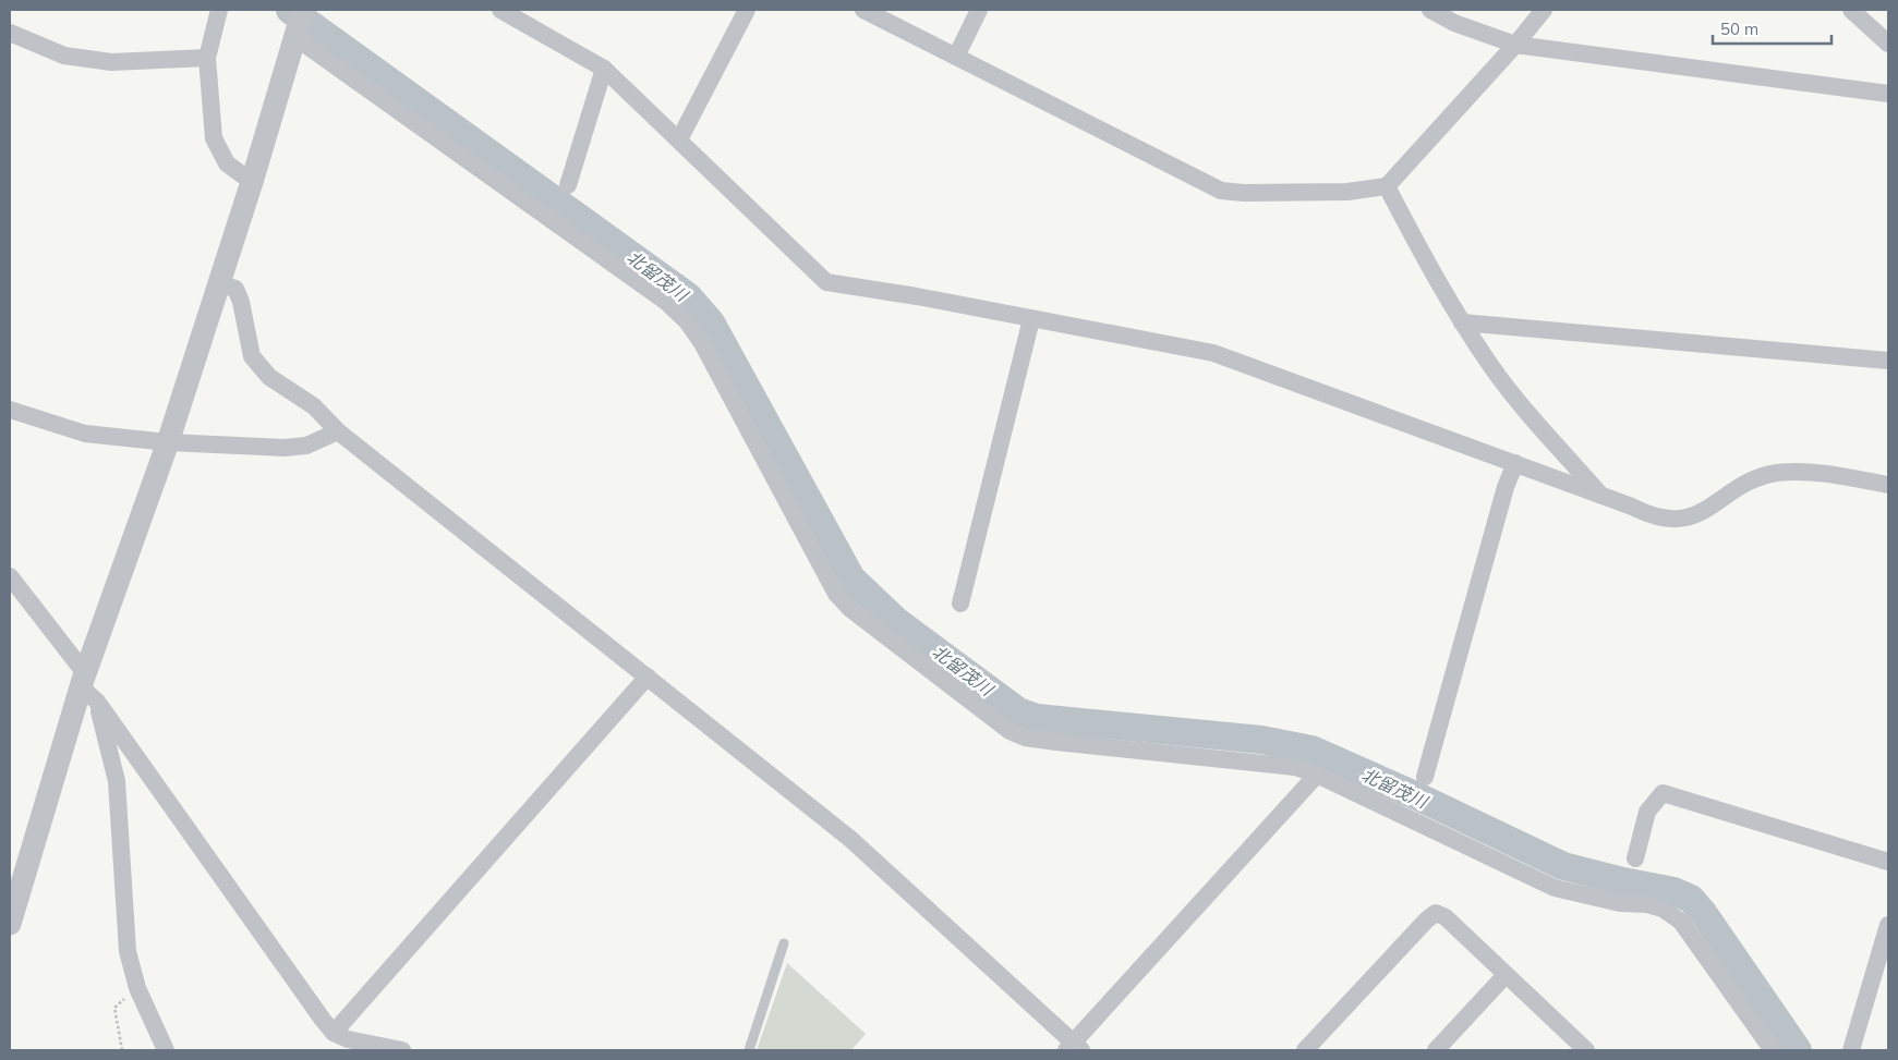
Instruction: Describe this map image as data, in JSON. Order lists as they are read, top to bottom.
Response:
{
  "water": ["北留茂川"],
  "scale_bar": "50 m"
}
